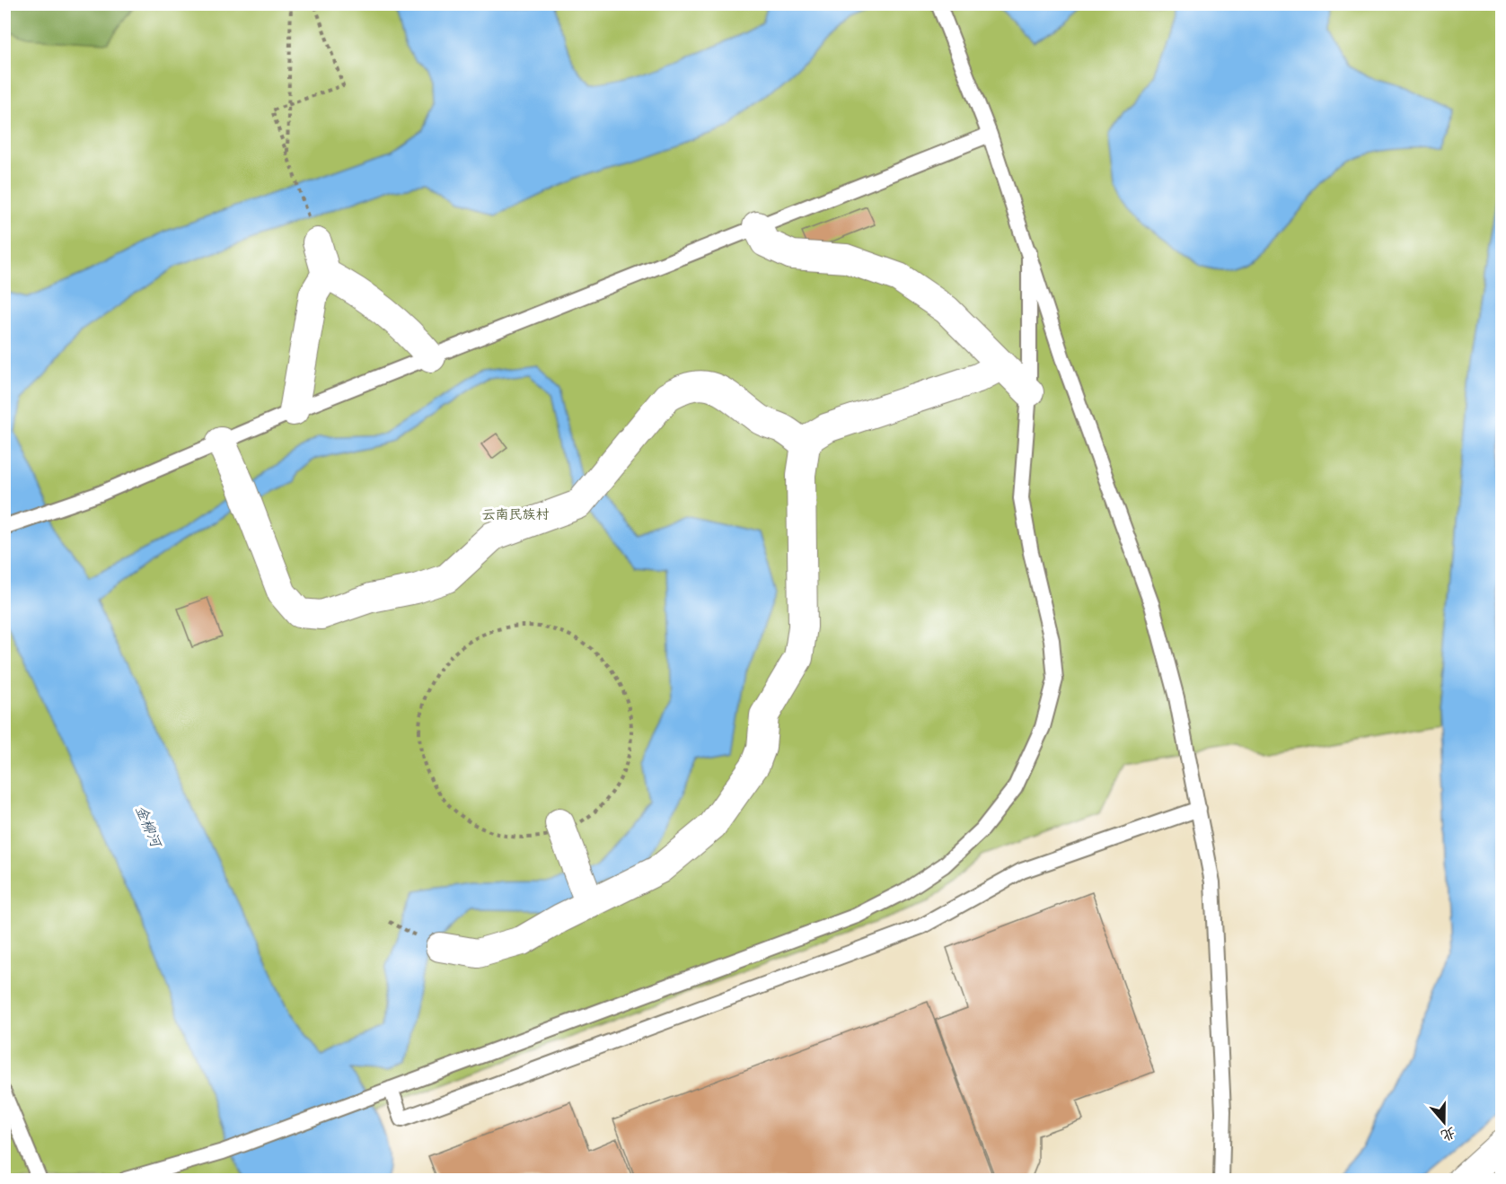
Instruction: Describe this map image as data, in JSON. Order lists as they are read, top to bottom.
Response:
{
  "water": ["金柳河"],
  "parks": ["云南民族村"],
  "north": "bottom"
}
